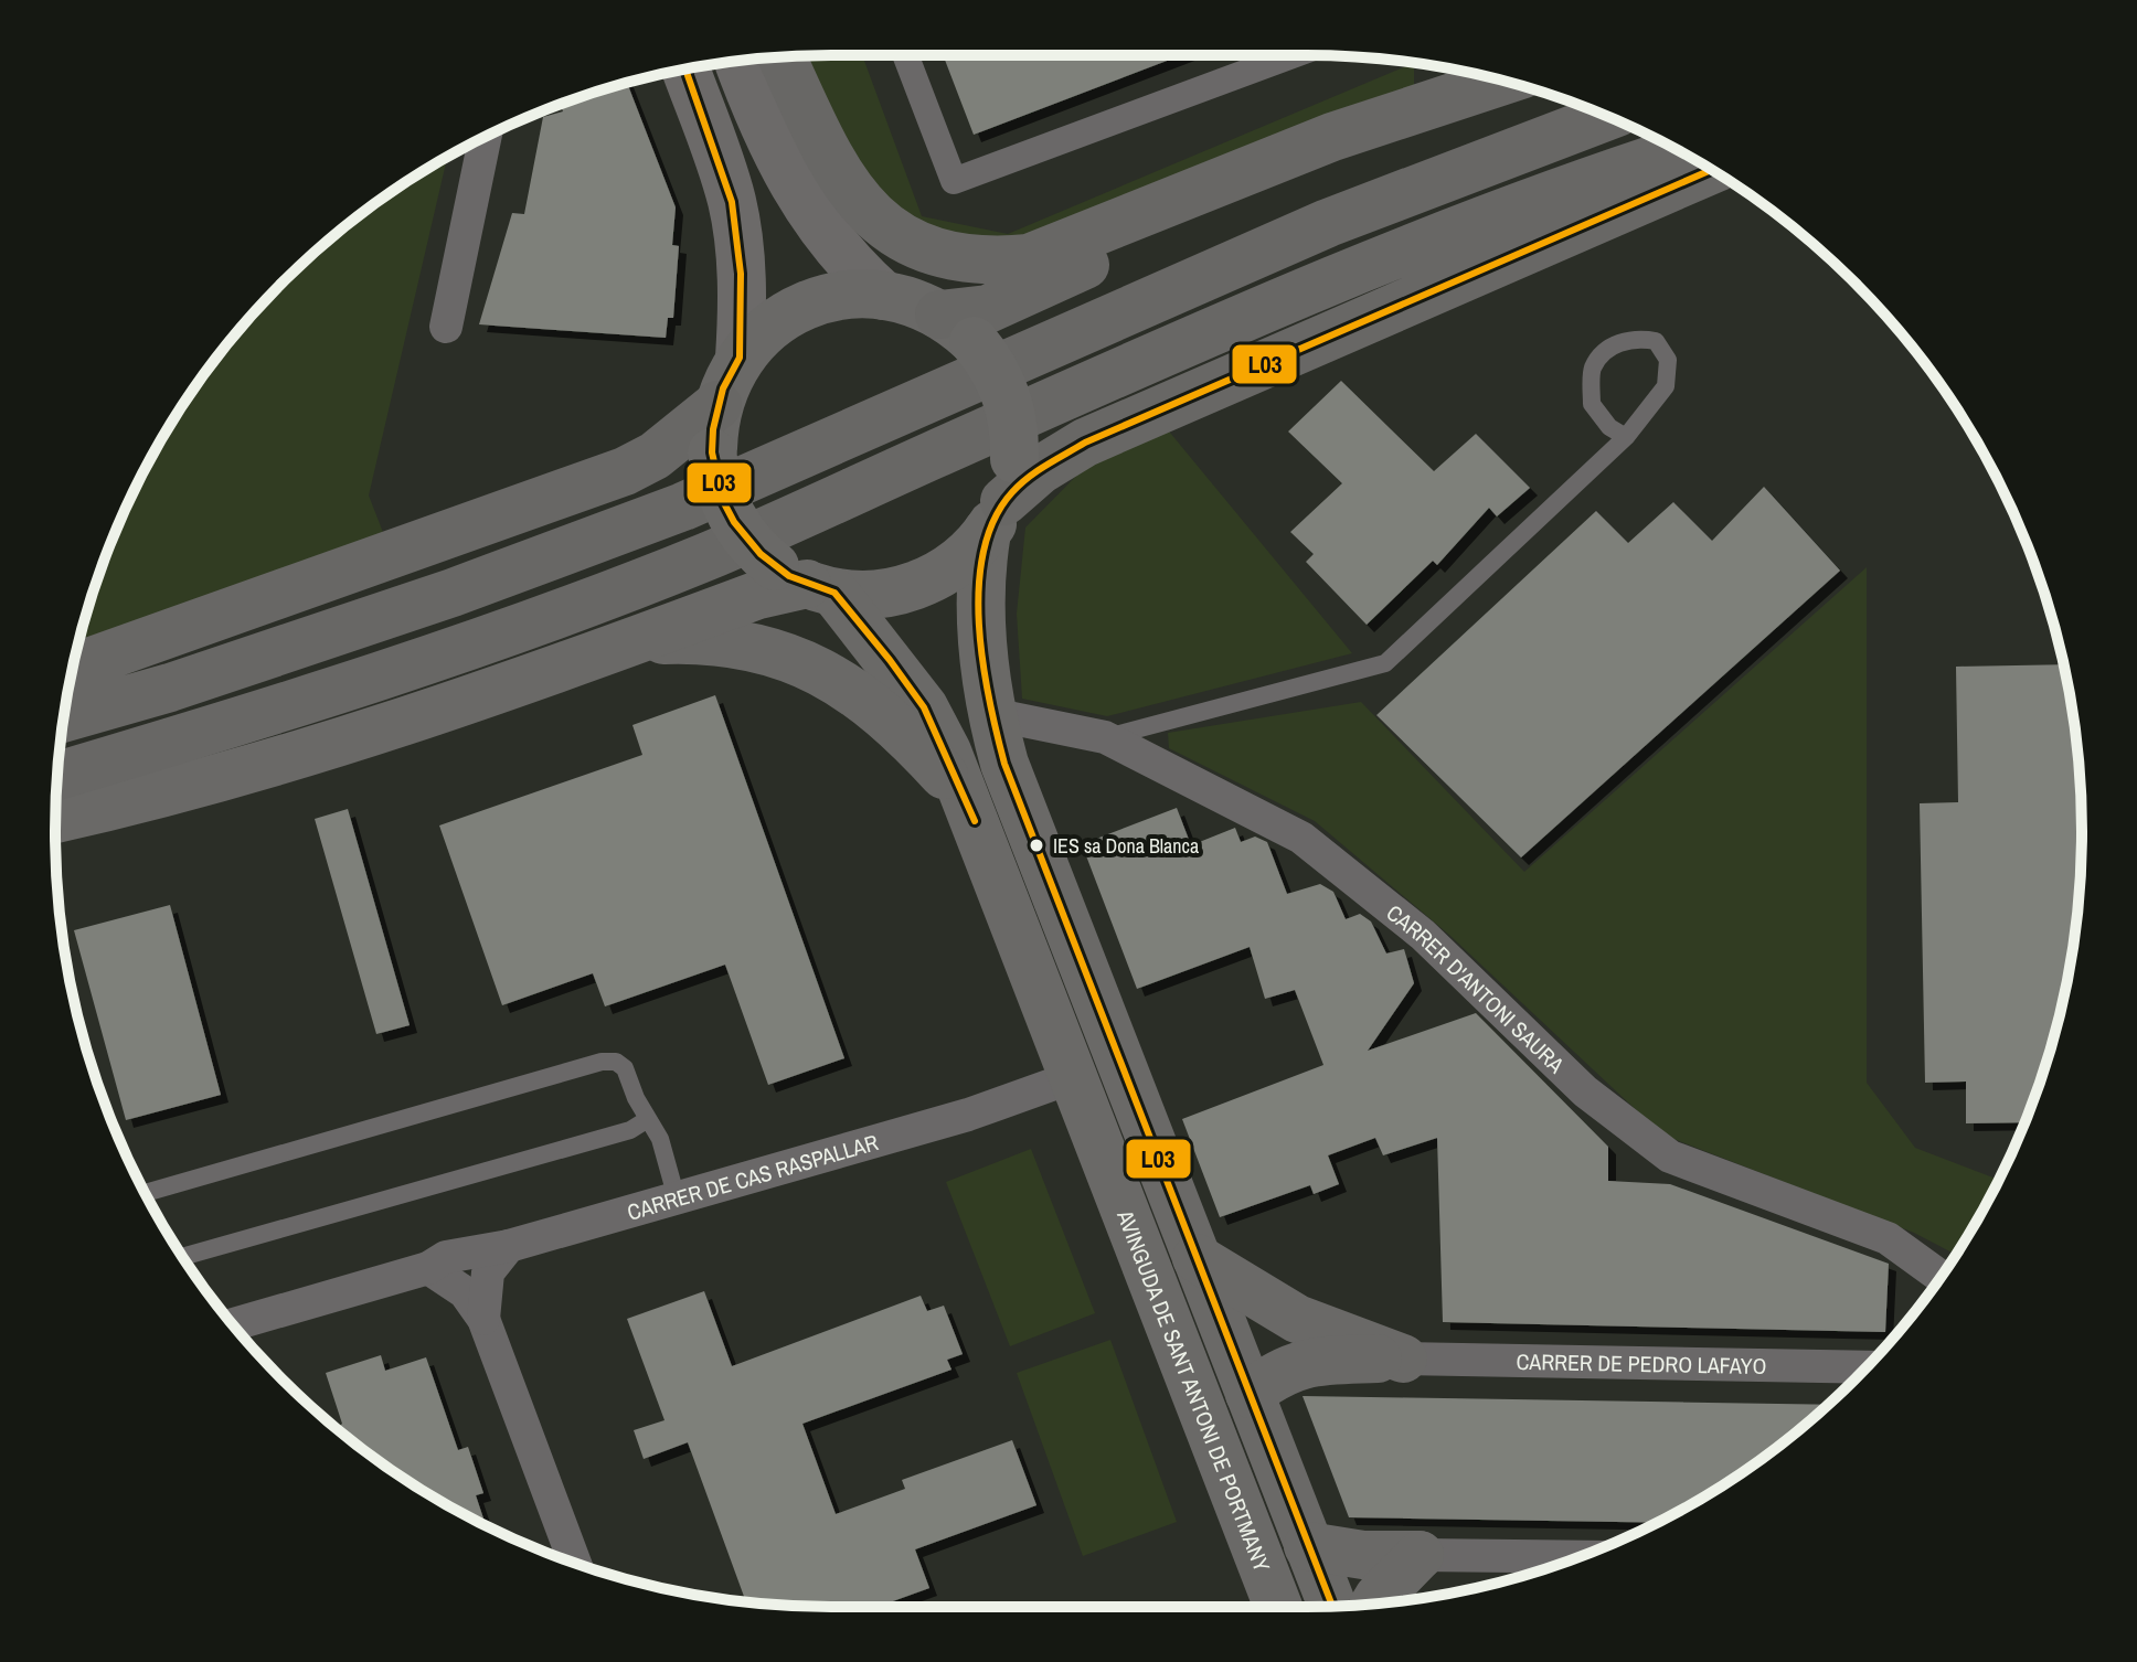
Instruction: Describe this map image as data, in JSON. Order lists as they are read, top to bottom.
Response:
{
  "streets": {
    "main road": ["AVINGUDA DE SANT ANTONI DE PORTMANY"],
    "street": ["CARRER D'ANTONI SAURA", "CARRER DE CAS RASPALLAR", "CARRER DE PEDRO LAFAYO"]
  },
  "crossings": [
    ["CARRER DE CAS RASPALLAR", "AVINGUDA DE SANT ANTONI DE PORTMANY"]
  ],
  "places": ["IES sa Dona Blanca"],
  "lines": ["transit line L03"]
}
